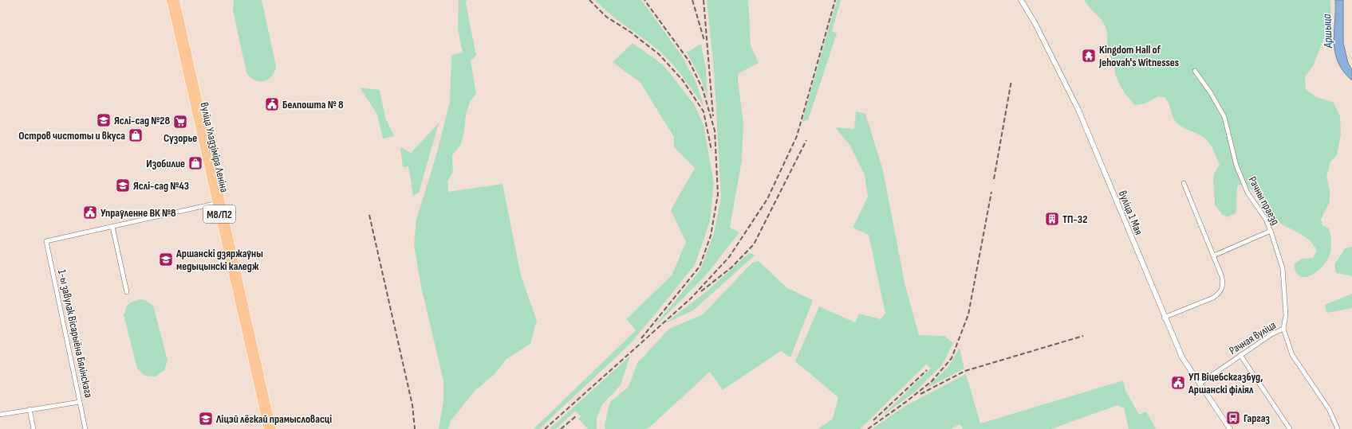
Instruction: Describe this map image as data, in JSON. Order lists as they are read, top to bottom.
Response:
{
  "streets": {
    "main road": ["вуліца Уладзіміра Леніна", "М8/П2"],
    "street": [
      "Рачны праезд",
      "вуліца 1 Мая",
      "1-ы завулак Вісарыёна Бялінскага",
      "Рачная вуліца"
    ]
  },
  "crossings": [
    ["Рачны праезд", "Рачная вуліца"],
    ["вуліца 1 Мая", "Рачная вуліца"]
  ],
  "water": ["Аршыца"],
  "places": {
    "temple": ["Kingdom Hall of Jehovah's Witnesses"],
    "public building": ["Белпошта № 8", "Упраўленне ВК №8", "УП Віцебскгазбуд, Аршанскі філіял"],
    "school or university": [
      "Яслі-сад №28",
      "Яслі-сад №43",
      "Аршанскі дзяржаўны медыцынскі каледж",
      "Ліцэй лёгкай прамысловасці"
    ],
    "supermarket": ["Сузорье"],
    "shop": ["Остров чистоты и вкуса", "Изобилие"],
    "building": ["ТП-32"],
    "bus stop": ["Гаргаз"]
  }
}
